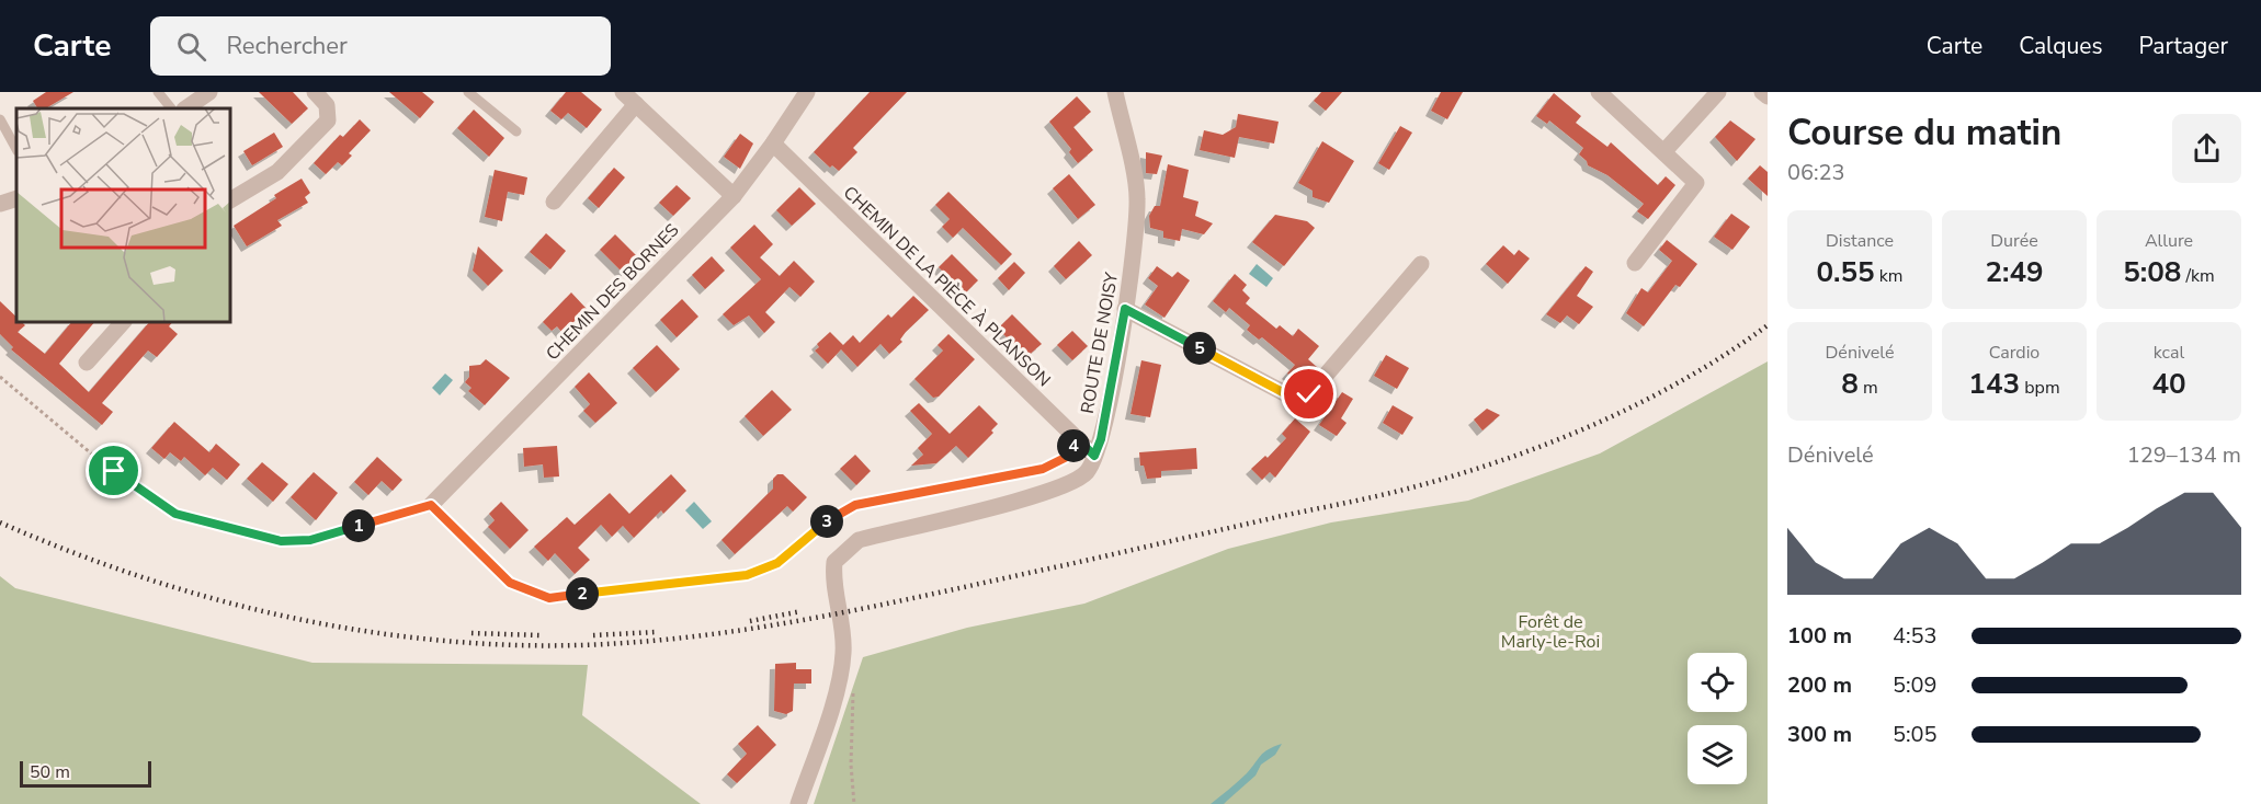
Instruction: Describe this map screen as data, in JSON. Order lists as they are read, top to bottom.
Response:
{
  "streets": {
    "street": ["CHEMIN DE LA PIÈCE À PLANSON", "CHEMIN DES BORNES", "ROUTE DE NOISY"]
  },
  "crossings": [
    ["CHEMIN DE LA PIÈCE À PLANSON", "CHEMIN DES BORNES"],
    ["CHEMIN DE LA PIÈCE À PLANSON", "ROUTE DE NOISY"]
  ],
  "parks": ["Forêt de Marly-le-Roi"],
  "scale_bar": "50 m",
  "page": {
    "header": "Carte",
    "search": "Rechercher",
    "nav": ["Carte", "Calques", "Partager"],
    "heading": ["Course du matin", "06:23"],
    "stats": [
      ["Distance", "0.55 km"],
      ["Durée", "2:49"],
      ["Allure", "5:08 /km"],
      ["Dénivelé", "8 m"],
      ["Cardio", "143 bpm"],
      ["kcal", "40"]
    ],
    "pins": [
      "5",
      "4",
      "3",
      "1",
      "2"
    ],
    "chart": ["Dénivelé", "129–134 m"],
    "list": [
      {
        "name": "100 m",
        "note": "4:53"
      },
      {
        "name": "200 m",
        "note": "5:09"
      },
      {
        "name": "300 m",
        "note": "5:05"
      }
    ],
    "scale": "50 m"
  }
}
